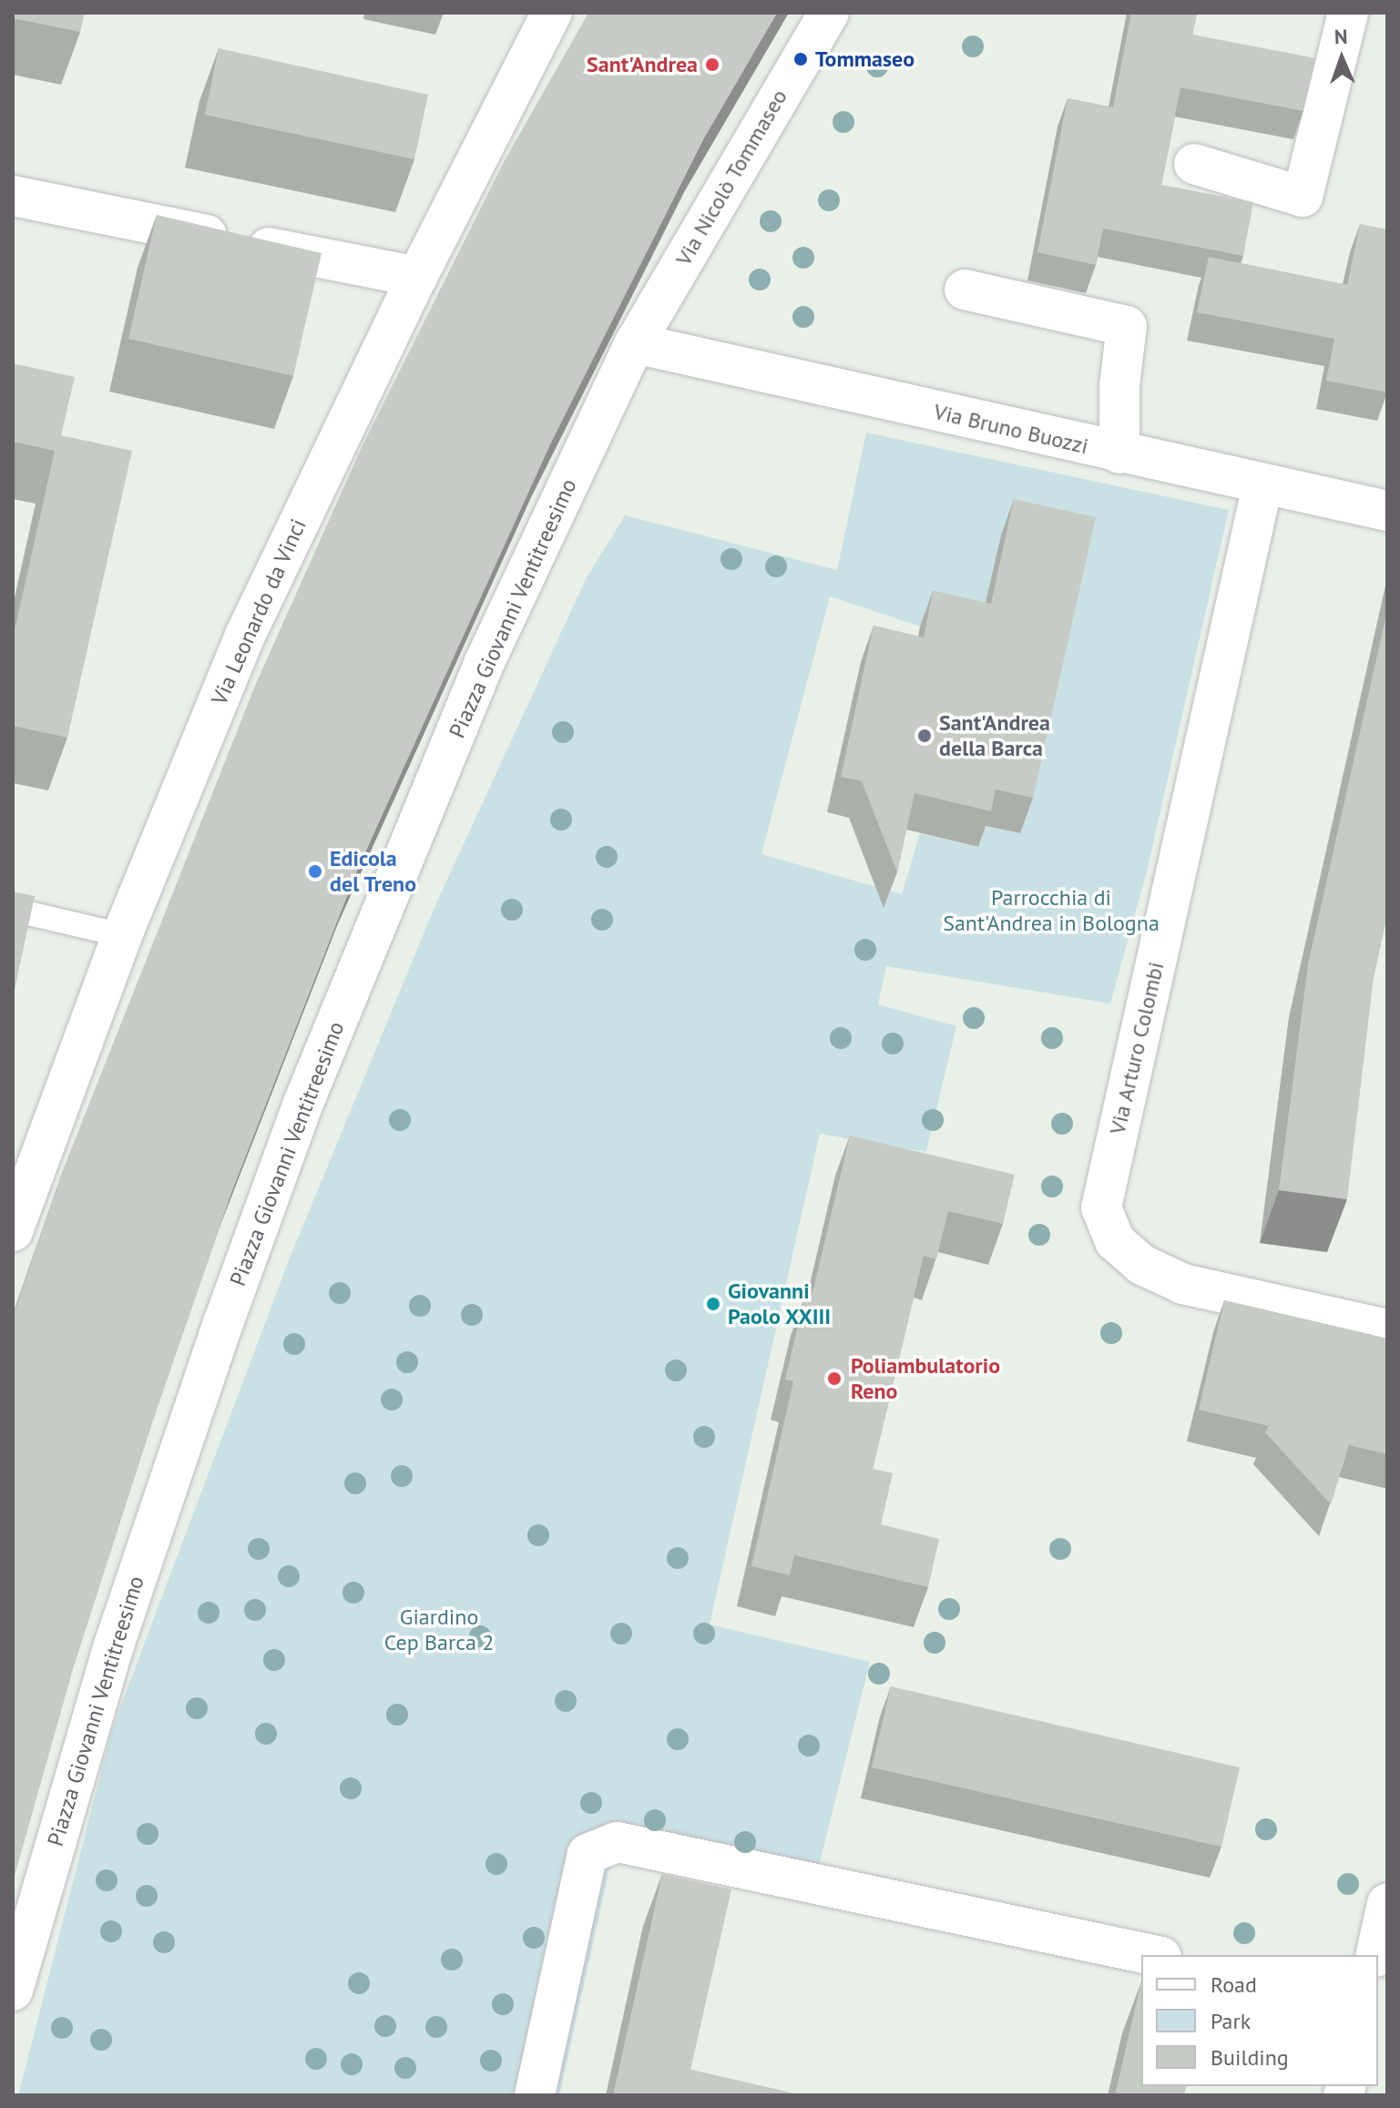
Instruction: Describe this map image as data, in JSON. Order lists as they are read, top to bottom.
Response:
{
  "streets": {
    "street": [
      "Via Nicolò Tommaseo",
      "Via Bruno Buozzi",
      "Piazza Giovanni Ventitreesimo",
      "Via Leonardo da Vinci",
      "Via Arturo Colombi"
    ]
  },
  "crossings": [
    ["Via Nicolò Tommaseo", "Via Bruno Buozzi"],
    ["Via Nicolò Tommaseo", "Piazza Giovanni Ventitreesimo"],
    ["Via Bruno Buozzi", "Piazza Giovanni Ventitreesimo"],
    ["Via Bruno Buozzi", "Via Arturo Colombi"]
  ],
  "parks": ["Parrocchia di Sant'Andrea in Bologna", "Giardino Cep Barca 2"],
  "places": [
    "Tommaseo",
    "Sant'Andrea",
    "Sant'Andrea della Barca",
    "Edicola del Treno",
    "Giovanni Paolo XXIII",
    "Poliambulatorio Reno"
  ],
  "legend": ["Road", "Park", "Building"],
  "north": "top"
}
